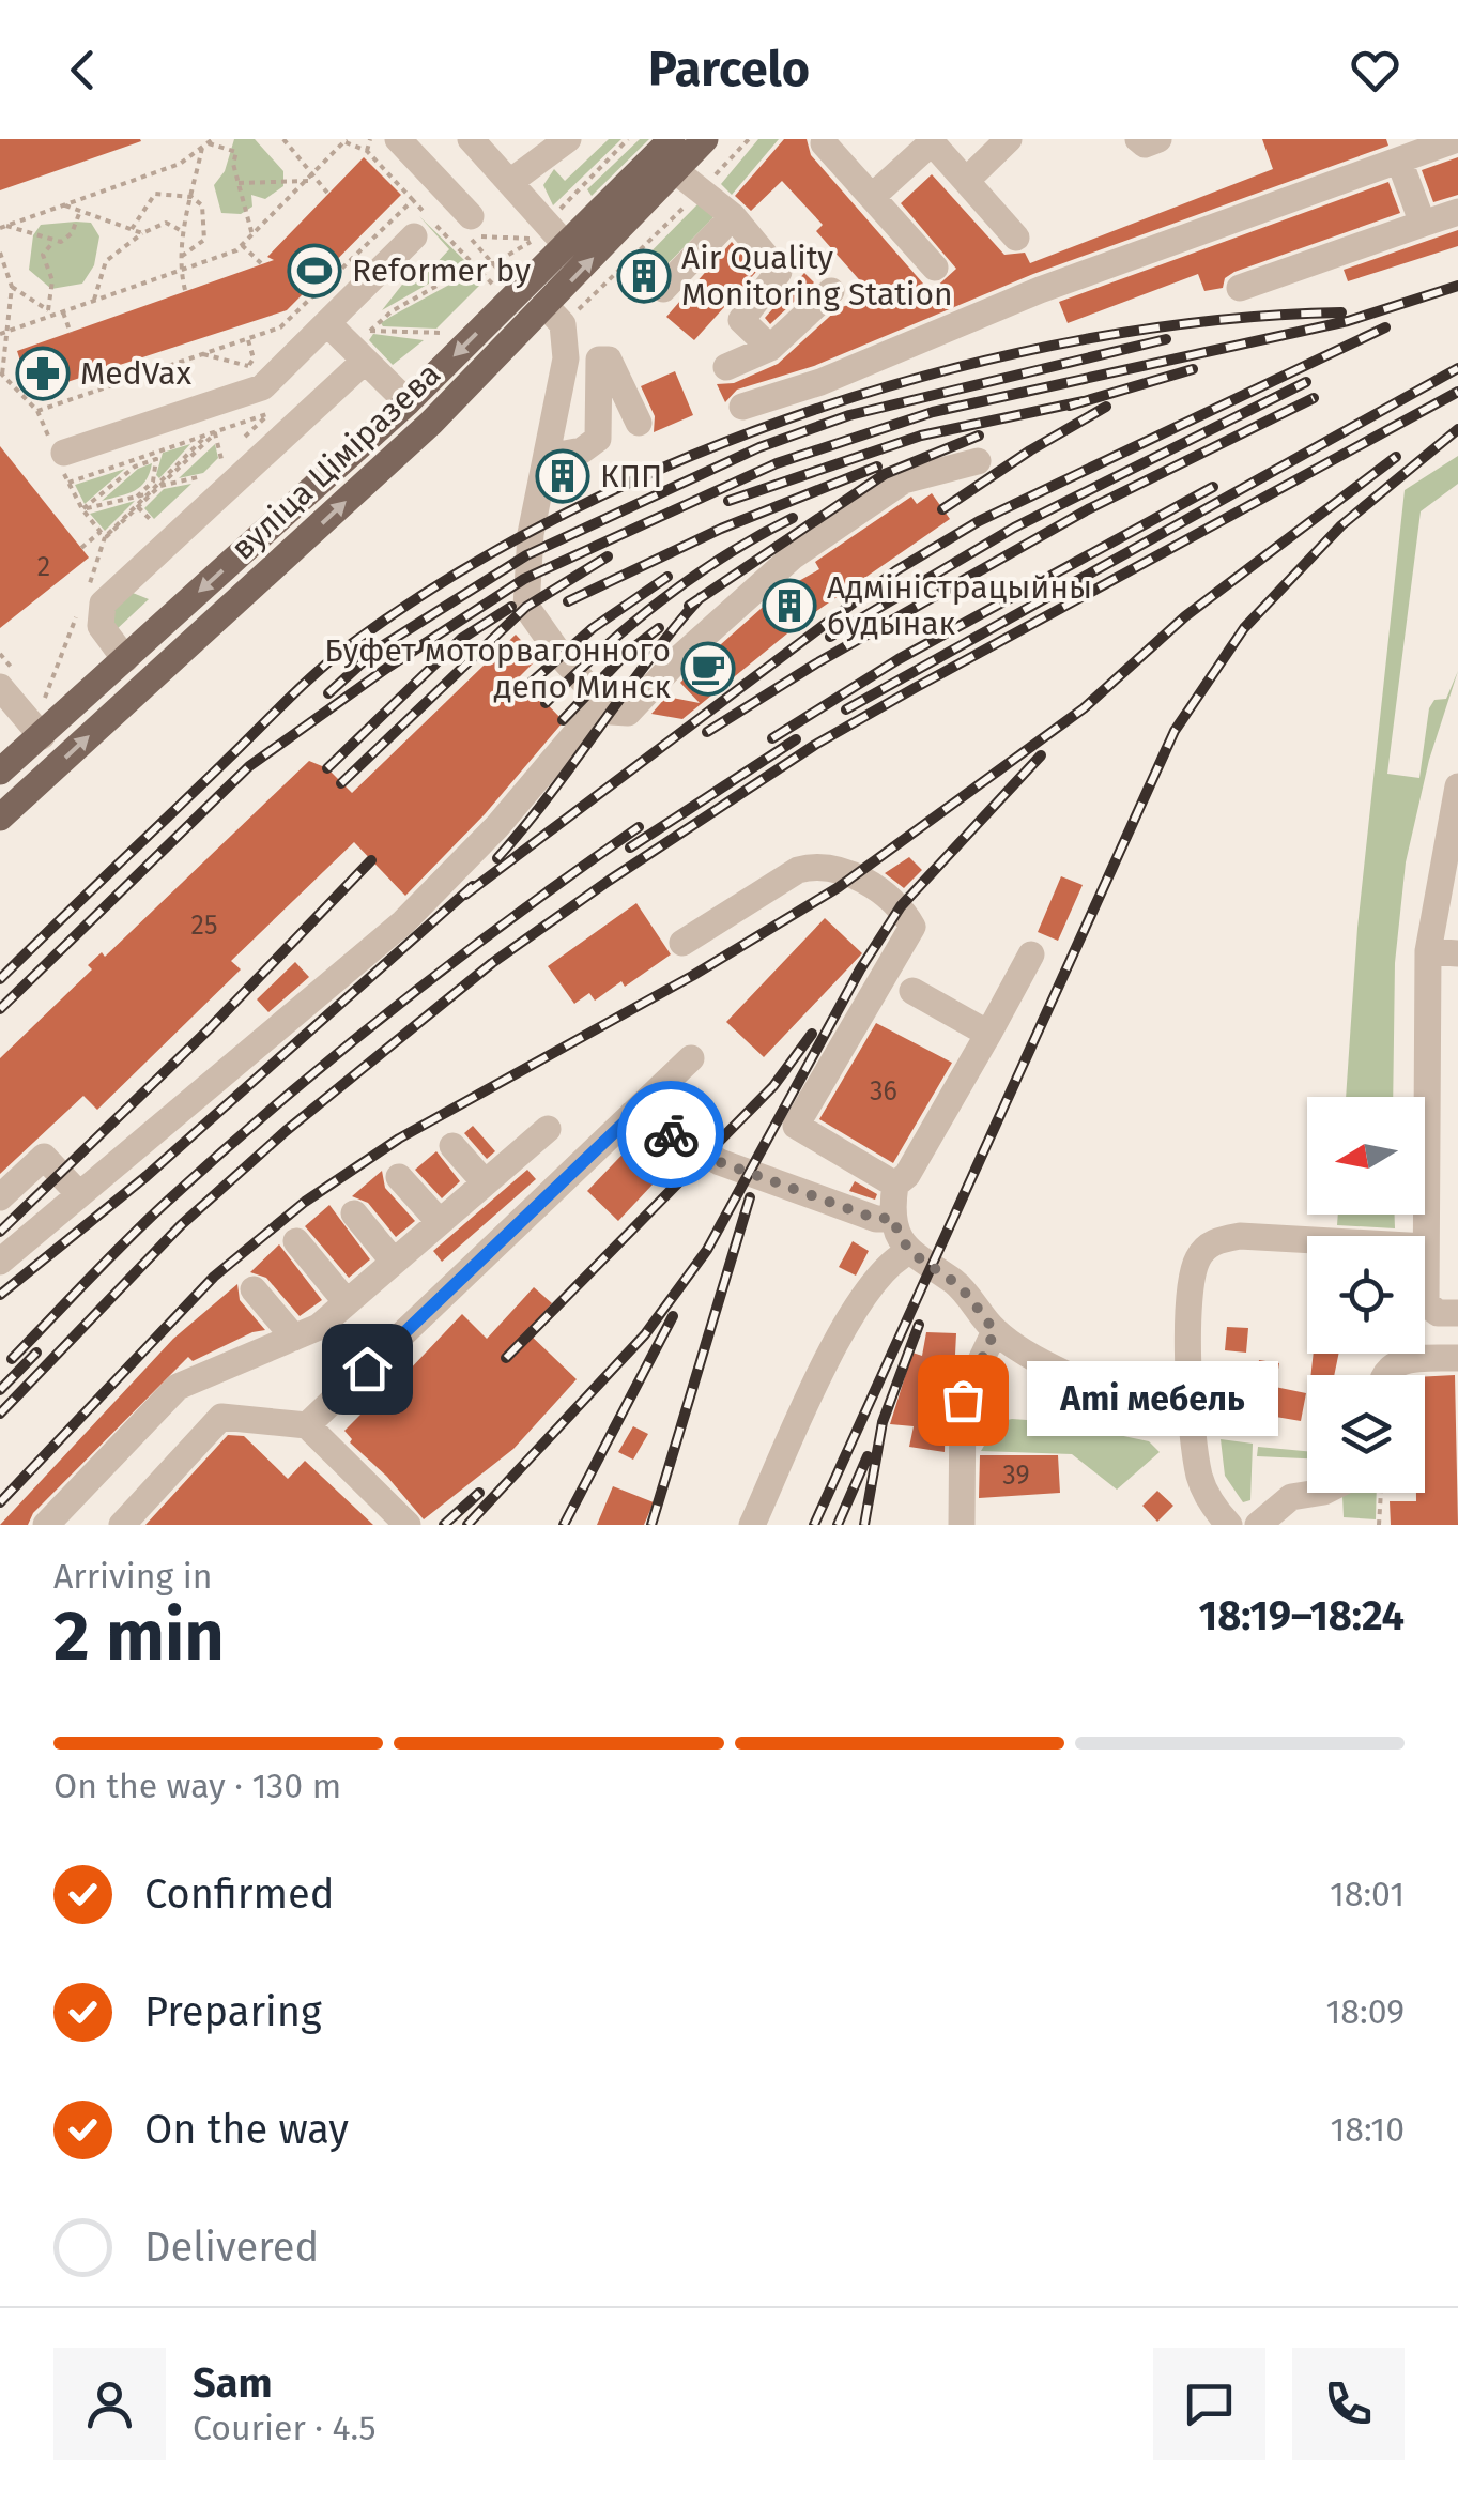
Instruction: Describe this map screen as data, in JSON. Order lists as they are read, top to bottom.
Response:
{
  "streets": {
    "main road": ["вуліца Ціміразева"]
  },
  "places": {
    "sports": ["Reformer by"],
    "building": ["Air Quality Monitoring Station", "КПП", "Адміністрацыйны будынак"],
    "pharmacy": ["MedVax"],
    "cafe": ["Буфет моторвагонного депо Минск"],
    "other": ["Ami мебель"]
  },
  "house_numbers": [
    "2",
    "25",
    "36",
    "39"
  ],
  "north": "left",
  "page": {
    "header": "Parcelo",
    "bubble": "Ami мебель",
    "heading": ["2 min", "Arriving in", "18:19–18:24"],
    "panel": ["Sam", "Courier · 4.5"],
    "bar": "On the way · 130 m",
    "list": [
      ["Confirmed", "18:01"],
      ["Preparing", "18:09"],
      ["On the way", "18:10"],
      "Delivered"
    ]
  }
}
